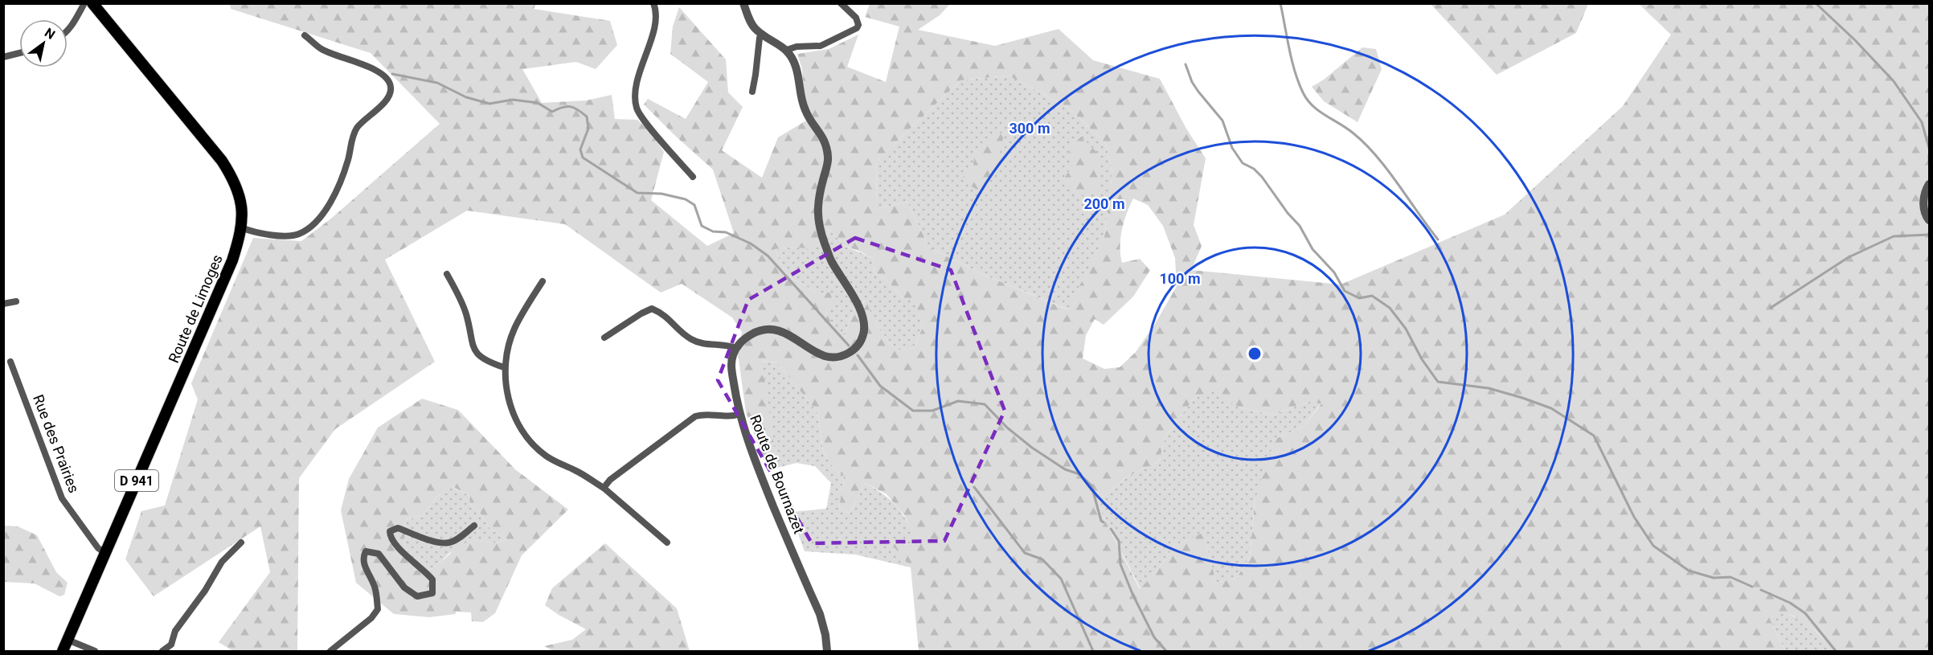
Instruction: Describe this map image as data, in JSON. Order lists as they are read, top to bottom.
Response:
{
  "streets": {
    "main road": ["Route de Limoges", "D 941"],
    "street": ["Rue des Prairies", "Route de Bournazet"]
  },
  "crossings": [
    ["Route de Limoges", "Rue des Prairies"]
  ],
  "north": "top right",
  "rings": ["300 m", "200 m", "100 m"]
}
